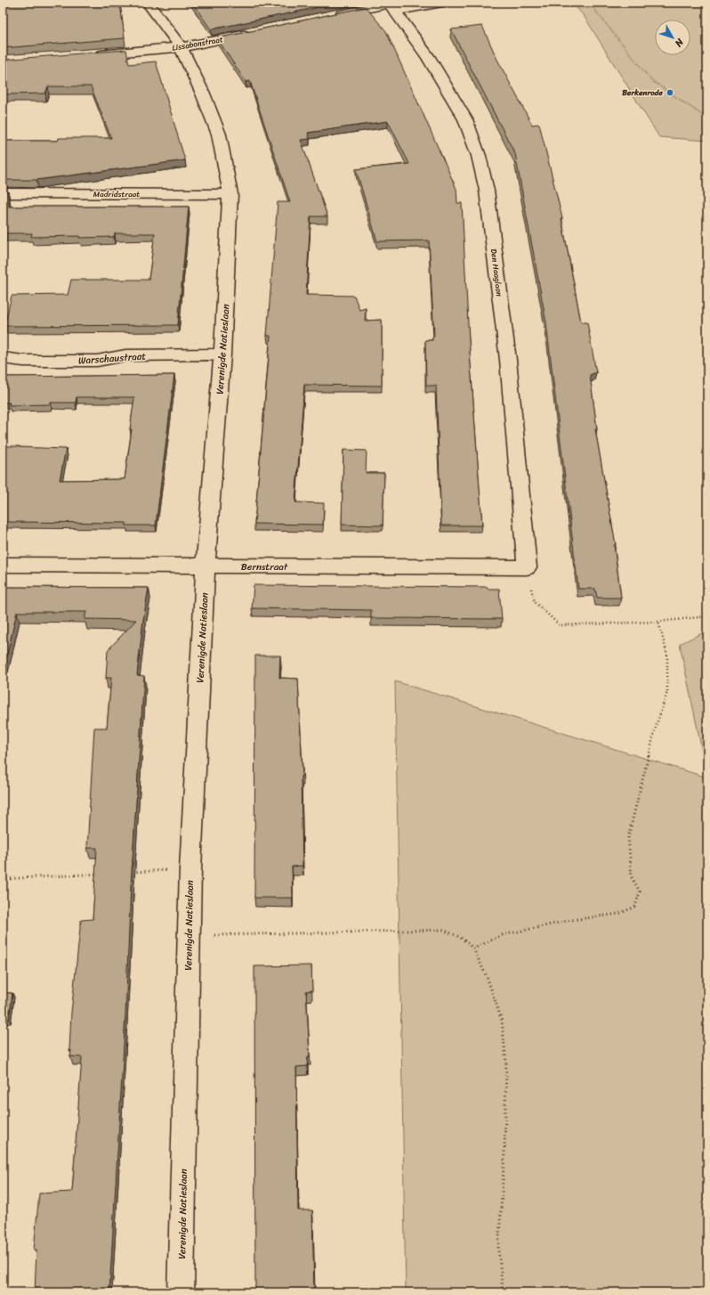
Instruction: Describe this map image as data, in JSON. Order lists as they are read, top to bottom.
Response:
{
  "streets": {
    "street": [
      "Lissabonstraat",
      "Madridstraat",
      "Den Haaglaan",
      "Verenigde Natieslaan",
      "Warschaustraat",
      "Bernstraat"
    ]
  },
  "crossings": [
    ["Lissabonstraat", "Verenigde Natieslaan"],
    ["Madridstraat", "Verenigde Natieslaan"],
    ["Den Haaglaan", "Bernstraat"],
    ["Verenigde Natieslaan", "Warschaustraat"],
    ["Verenigde Natieslaan", "Bernstraat"]
  ],
  "places": ["Berkenrode"],
  "north": "bottom right"
}
